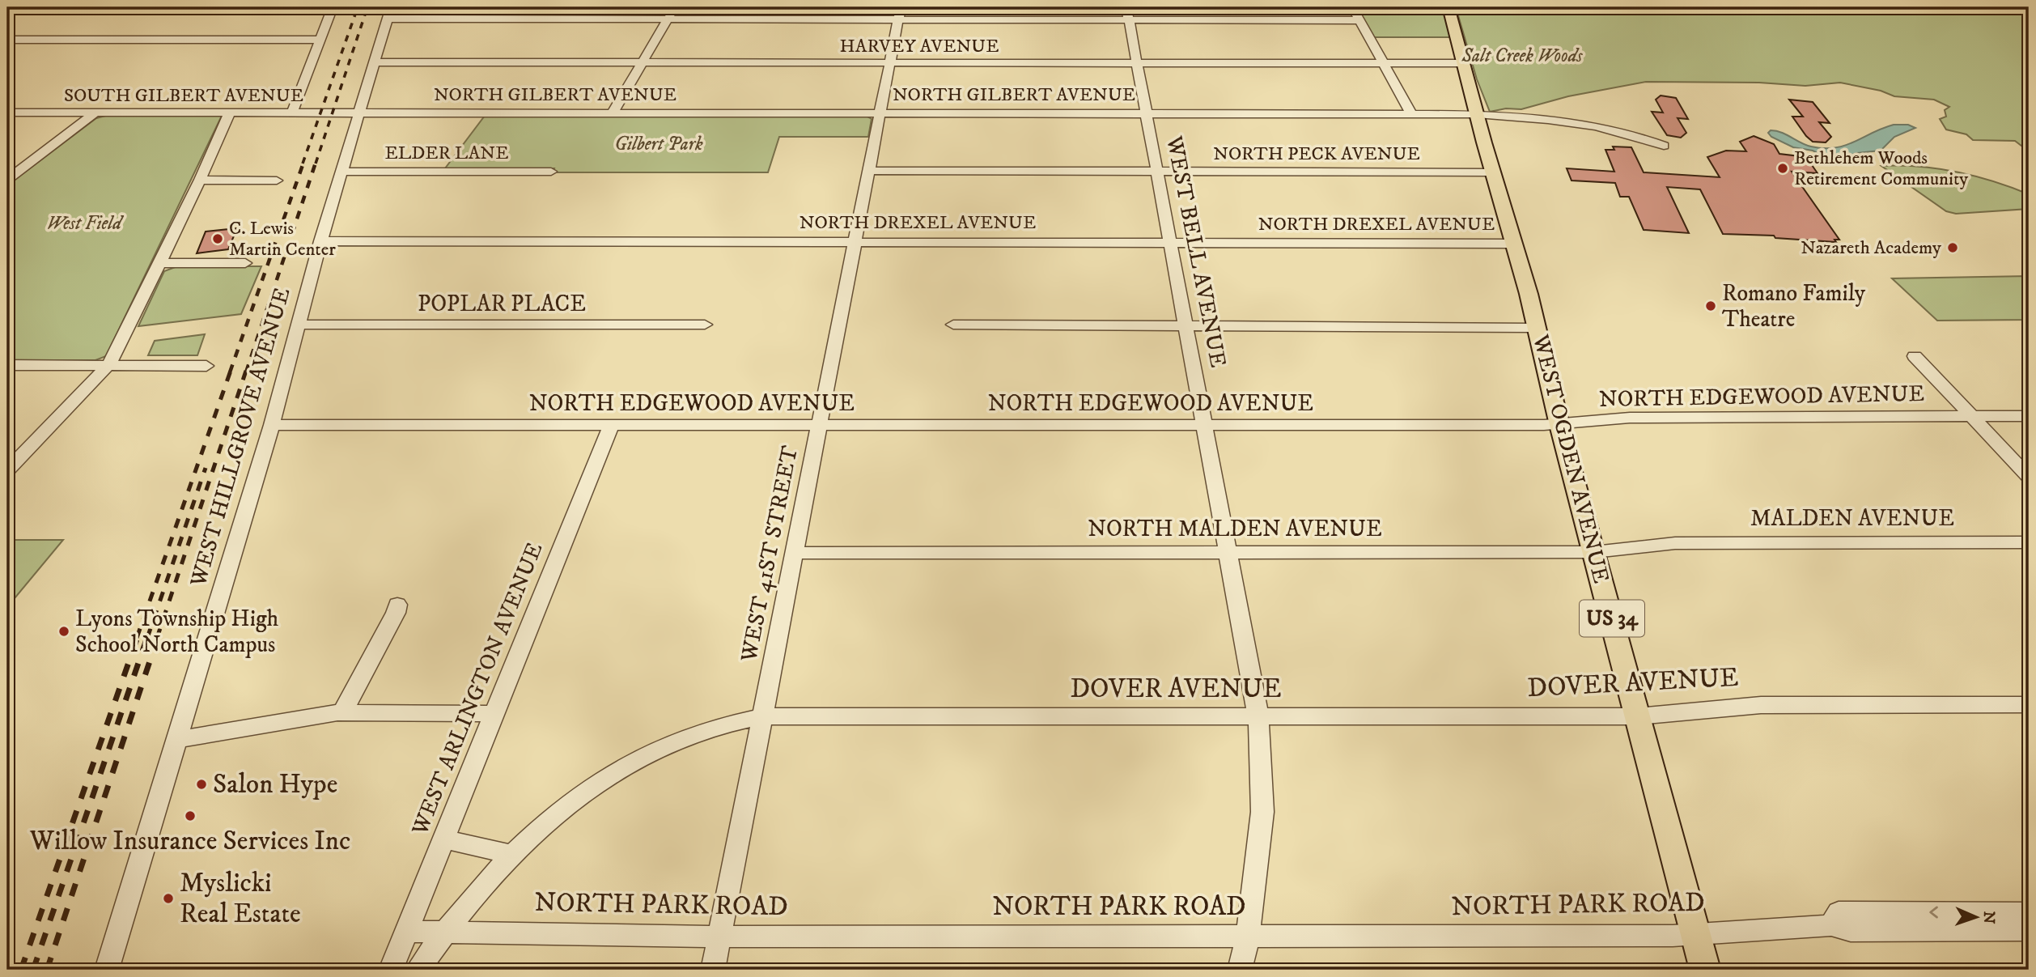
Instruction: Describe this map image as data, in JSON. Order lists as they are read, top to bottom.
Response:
{
  "streets": {
    "main road": ["WEST OGDEN AVENUE", "US 34"],
    "street": [
      "HARVEY AVENUE",
      "NORTH GILBERT AVENUE",
      "SOUTH GILBERT AVENUE",
      "ELDER LANE",
      "NORTH PECK AVENUE",
      "NORTH DREXEL AVENUE",
      "WEST BELL AVENUE",
      "POPLAR PLACE",
      "NORTH EDGEWOOD AVENUE",
      "WEST HILLGROVE AVENUE",
      "MALDEN AVENUE",
      "NORTH MALDEN AVENUE",
      "WEST 41ST STREET",
      "DOVER AVENUE",
      "WEST ARLINGTON AVENUE",
      "NORTH PARK ROAD"
    ]
  },
  "crossings": [
    ["HARVEY AVENUE", "WEST BELL AVENUE"],
    ["HARVEY AVENUE", "WEST HILLGROVE AVENUE"],
    ["HARVEY AVENUE", "WEST 41ST STREET"],
    ["HARVEY AVENUE", "US 34"],
    ["NORTH GILBERT AVENUE", "SOUTH GILBERT AVENUE"],
    ["NORTH GILBERT AVENUE", "WEST BELL AVENUE"],
    ["NORTH GILBERT AVENUE", "WEST HILLGROVE AVENUE"],
    ["NORTH GILBERT AVENUE", "WEST OGDEN AVENUE"],
    ["NORTH GILBERT AVENUE", "WEST 41ST STREET"],
    ["NORTH GILBERT AVENUE", "US 34"],
    ["SOUTH GILBERT AVENUE", "WEST HILLGROVE AVENUE"],
    ["ELDER LANE", "WEST HILLGROVE AVENUE"],
    ["NORTH PECK AVENUE", "WEST BELL AVENUE"],
    ["NORTH PECK AVENUE", "WEST OGDEN AVENUE"],
    ["NORTH PECK AVENUE", "WEST 41ST STREET"],
    ["NORTH DREXEL AVENUE", "WEST BELL AVENUE"],
    ["NORTH DREXEL AVENUE", "WEST HILLGROVE AVENUE"],
    ["NORTH DREXEL AVENUE", "WEST OGDEN AVENUE"],
    ["NORTH DREXEL AVENUE", "WEST 41ST STREET"],
    ["WEST BELL AVENUE", "NORTH EDGEWOOD AVENUE"],
    ["WEST BELL AVENUE", "NORTH MALDEN AVENUE"],
    ["WEST BELL AVENUE", "DOVER AVENUE"],
    ["WEST BELL AVENUE", "NORTH PARK ROAD"],
    ["POPLAR PLACE", "WEST HILLGROVE AVENUE"],
    ["NORTH EDGEWOOD AVENUE", "WEST HILLGROVE AVENUE"],
    ["NORTH EDGEWOOD AVENUE", "WEST OGDEN AVENUE"],
    ["NORTH EDGEWOOD AVENUE", "WEST 41ST STREET"],
    ["NORTH EDGEWOOD AVENUE", "WEST ARLINGTON AVENUE"],
    ["WEST OGDEN AVENUE", "NORTH MALDEN AVENUE"],
    ["WEST OGDEN AVENUE", "US 34"],
    ["WEST OGDEN AVENUE", "DOVER AVENUE"],
    ["WEST OGDEN AVENUE", "NORTH PARK ROAD"],
    ["MALDEN AVENUE", "NORTH MALDEN AVENUE"],
    ["NORTH MALDEN AVENUE", "WEST 41ST STREET"],
    ["WEST 41ST STREET", "DOVER AVENUE"],
    ["WEST 41ST STREET", "NORTH PARK ROAD"],
    ["DOVER AVENUE", "NORTH PARK ROAD"],
    ["WEST ARLINGTON AVENUE", "NORTH PARK ROAD"]
  ],
  "parks": ["Salt Creek Woods", "Gilbert Park", "West Field"],
  "places": [
    "Bethlehem Woods Retirement Community",
    "C. Lewis Martin Center",
    "Nazareth Academy",
    "Romano Family Theatre",
    "Lyons Township High School North Campus",
    "Salon Hype",
    "Willow Insurance Services Inc",
    "Myslicki Real Estate"
  ],
  "north": "right"
}
